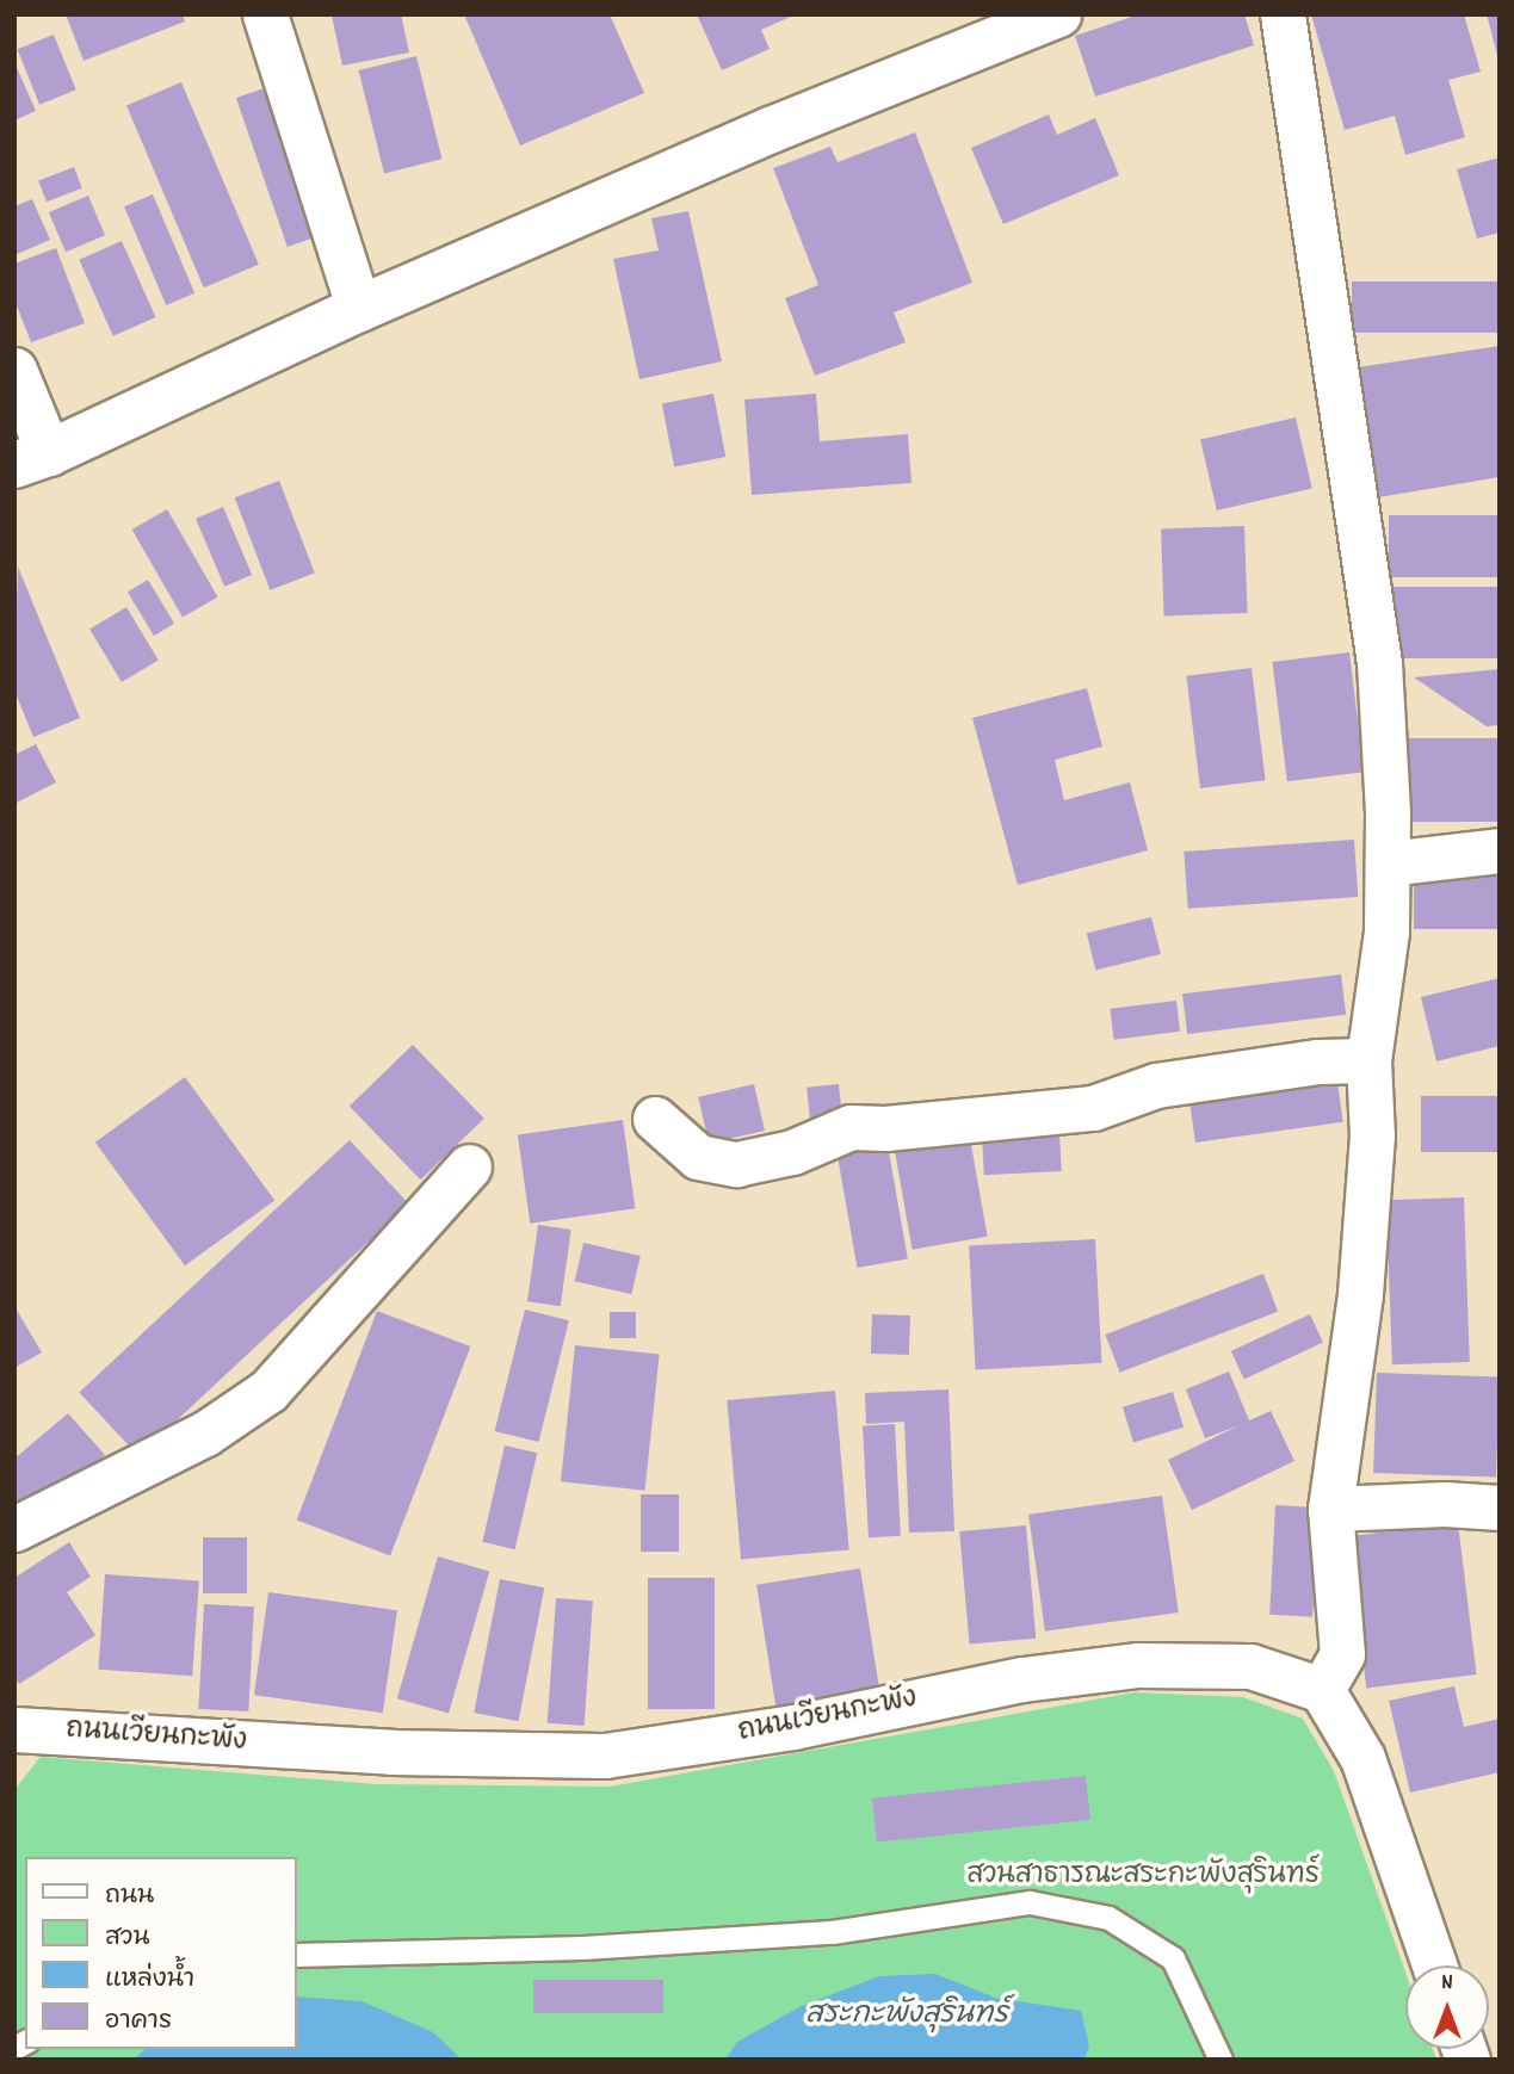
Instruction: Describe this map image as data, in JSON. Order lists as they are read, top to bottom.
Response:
{
  "streets": {
    "street": ["ถนนเวียนกะพัง"]
  },
  "water": ["สระกะพังสุรินทร์"],
  "parks": ["สวนสาธารณะสระกะพังสุรินทร์"],
  "legend": [
    "ถนน",
    "สวน",
    "แหล่งน้ำ",
    "อาคาร"
  ],
  "north": "top"
}
